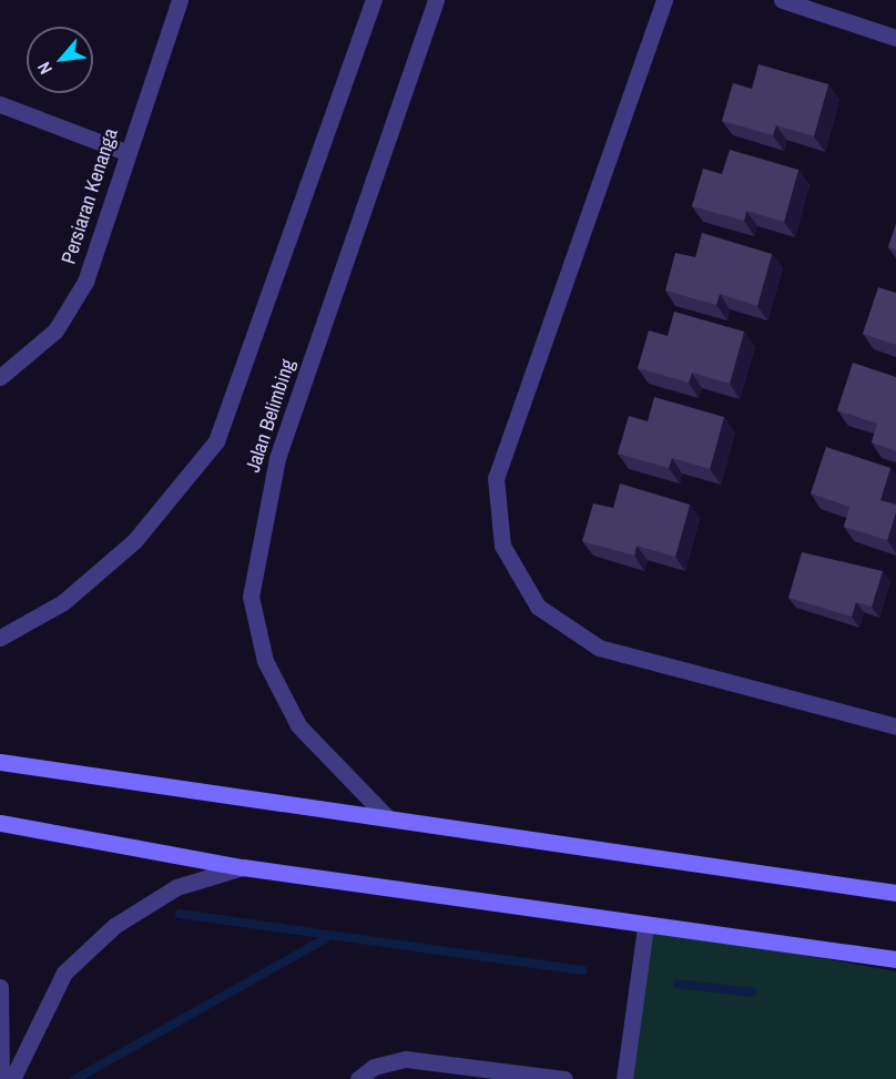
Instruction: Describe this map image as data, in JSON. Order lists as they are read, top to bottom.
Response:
{
  "streets": {
    "street": ["Persiaran Kenanga", "Jalan Belimbing"]
  },
  "north": "bottom left"
}
